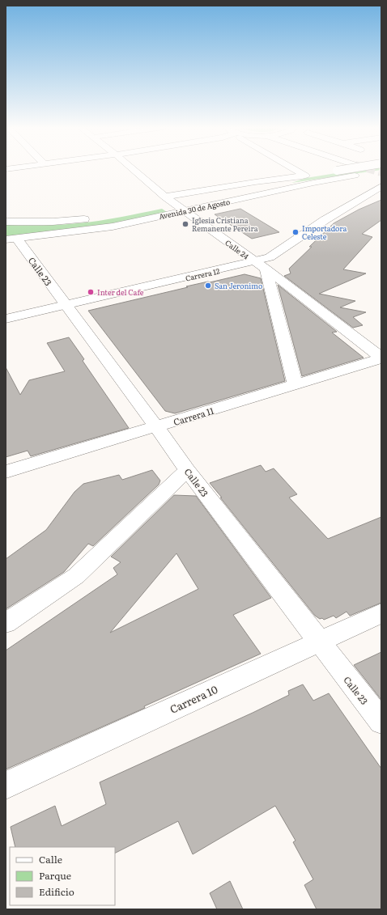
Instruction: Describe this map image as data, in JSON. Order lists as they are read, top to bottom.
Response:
{
  "streets": {
    "street": [
      "Avenida 30 de Agosto",
      "Calle 24",
      "Calle 23",
      "Carrera 12",
      "Carrera 11",
      "Carrera 10"
    ]
  },
  "crossings": [
    ["Avenida 30 de Agosto", "Calle 24"],
    ["Avenida 30 de Agosto", "Calle 23"],
    ["Calle 24", "Carrera 12"],
    ["Calle 24", "Carrera 11"],
    ["Calle 23", "Carrera 12"],
    ["Calle 23", "Carrera 11"],
    ["Calle 23", "Carrera 10"]
  ],
  "places": [
    "Iglesia Cristiana Remanente Pereira",
    "Importadora Celeste",
    "San Jeronimo",
    "Inter del Cafe"
  ],
  "legend": ["Calle", "Parque", "Edificio"]
}
